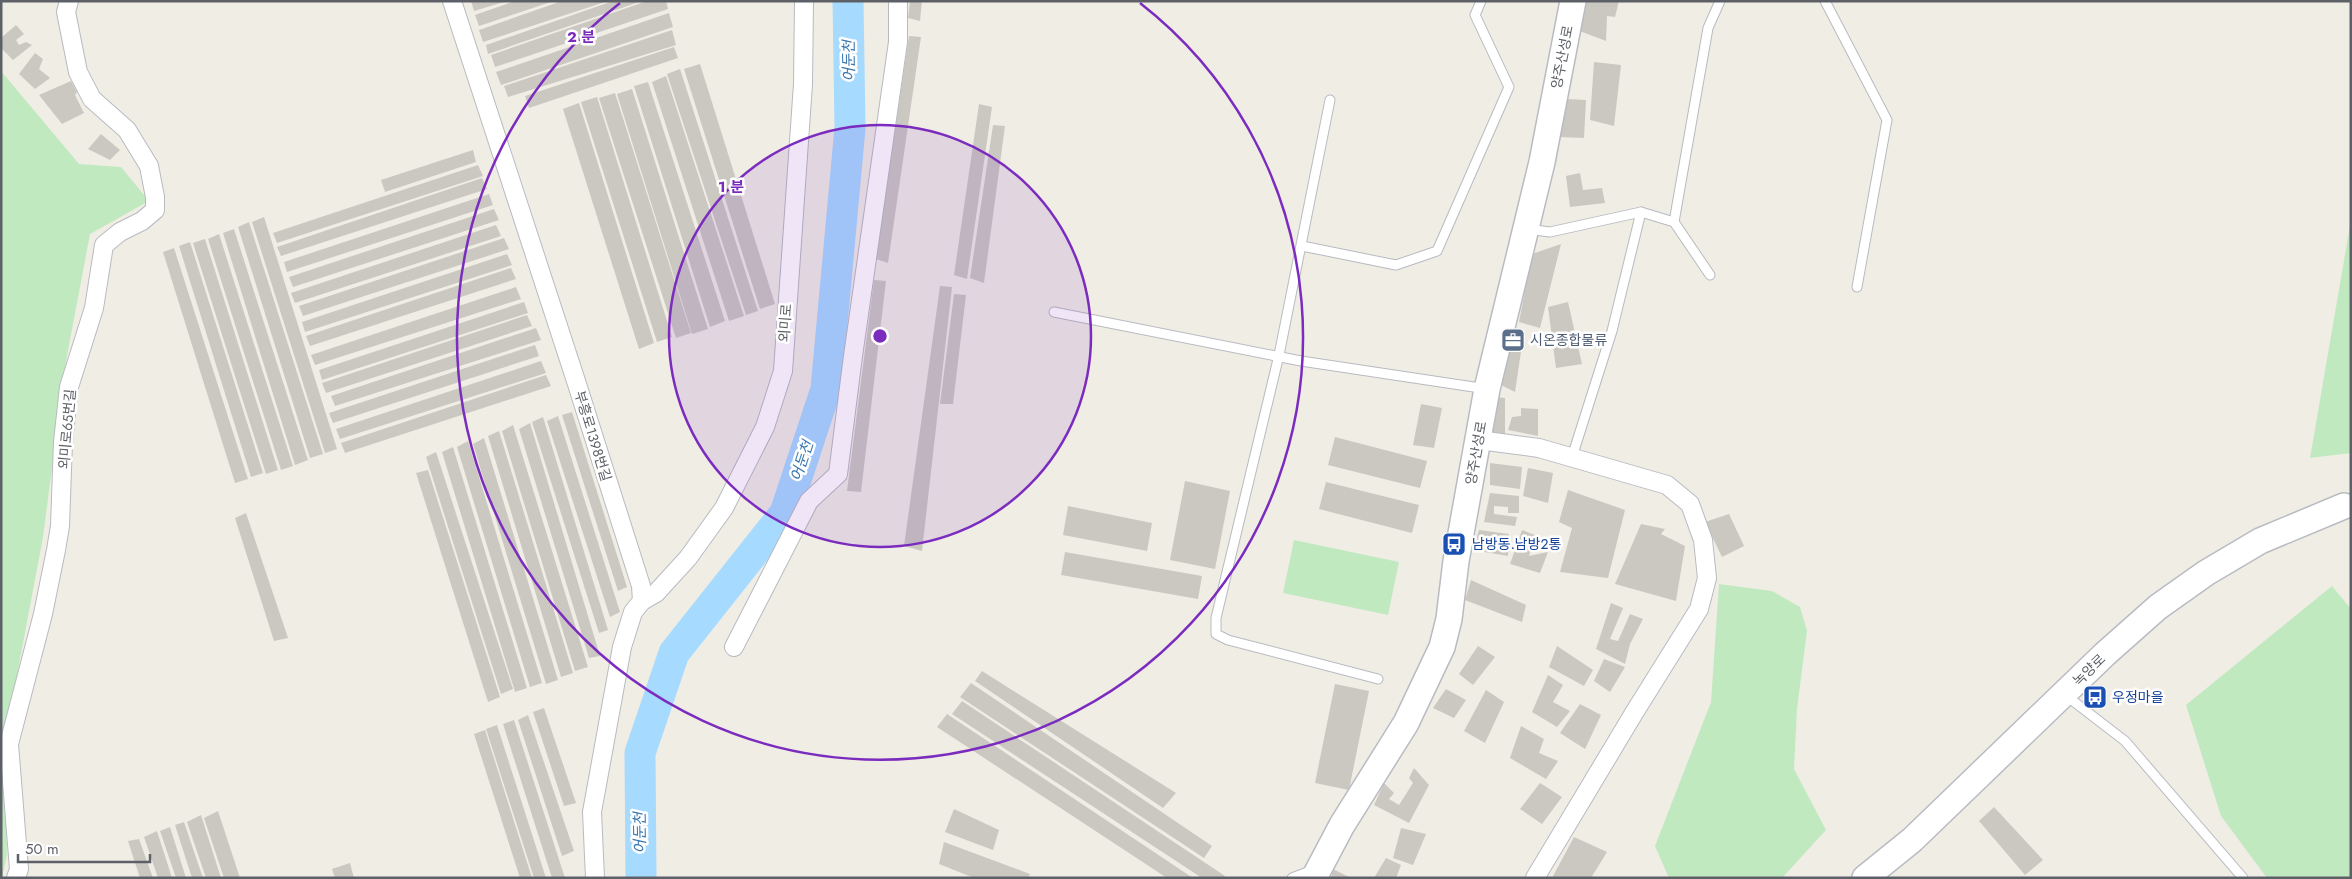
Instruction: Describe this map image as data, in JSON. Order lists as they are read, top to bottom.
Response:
{
  "streets": {
    "street": [
      "양주산성로",
      "외미로",
      "외미로65번길",
      "부흥로1398번길",
      "녹양로"
    ]
  },
  "crossings": [
    ["외미로", "부흥로1398번길"]
  ],
  "water": ["어둔천"],
  "places": {
    "office": ["시온종합물류"],
    "bus stop": ["남방동.남방2통", "우정마을"]
  },
  "scale_bar": "50 m",
  "rings": ["2 분", "1 분"]
}
